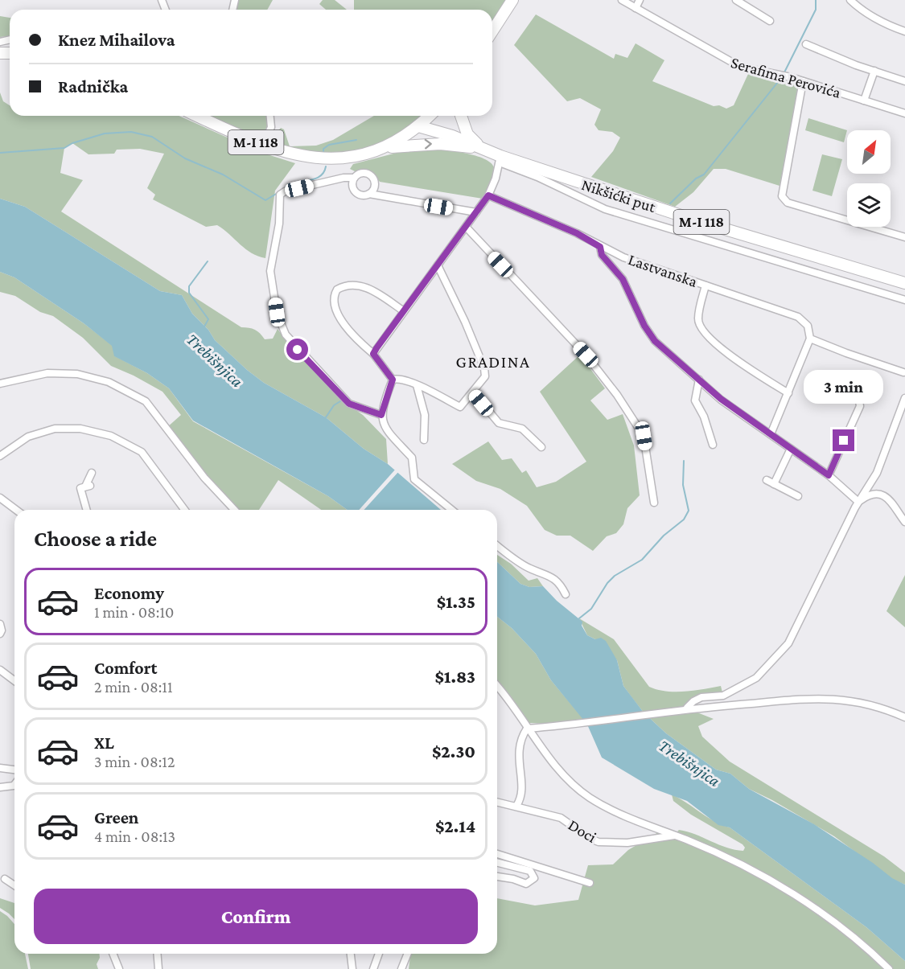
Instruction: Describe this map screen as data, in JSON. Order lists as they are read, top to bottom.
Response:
{
  "streets": {
    "main road": ["M-I 118", "Nikšićki put"],
    "street": ["Serafima Perovića", "Lastvanska", "Doci"]
  },
  "crossings": [
    ["M-I 118", "Nikšićki put"]
  ],
  "districts": ["GRADINA"],
  "water": ["Trebišnjica"],
  "north": "top right",
  "page": {
    "banner": ["Knez Mihailova", "Radnička"],
    "bubble": "3 min",
    "heading": "Choose a ride",
    "list": [
      {
        "name": "Economy",
        "note": "1 min · 08:10",
        "value": "$1.35"
      },
      {
        "name": "Comfort",
        "note": "2 min · 08:11",
        "value": "$1.83"
      },
      {
        "name": "XL",
        "note": "3 min · 08:12",
        "value": "$2.30"
      },
      {
        "name": "Green",
        "note": "4 min · 08:13",
        "value": "$2.14"
      }
    ],
    "buttons": "Confirm"
  }
}
